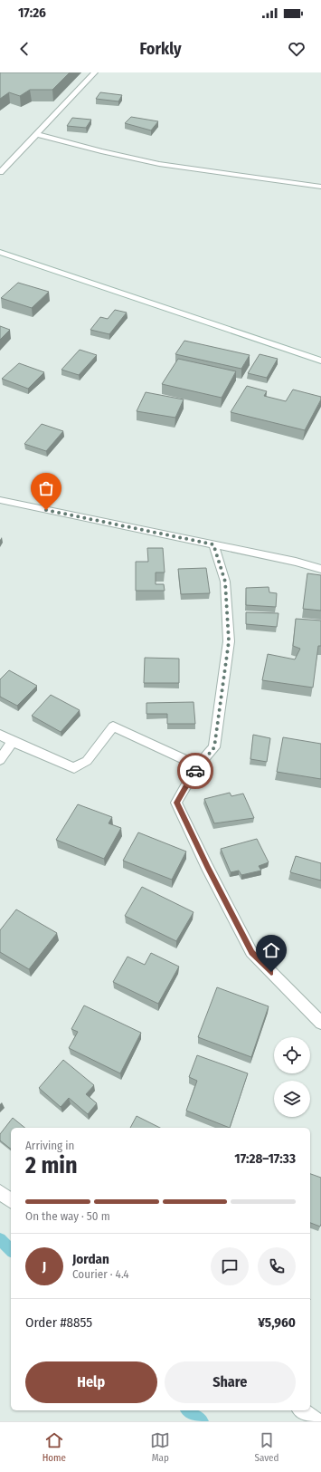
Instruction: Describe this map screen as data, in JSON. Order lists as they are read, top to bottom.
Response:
{
  "page": {
    "status": "17:26",
    "header": "Forkly",
    "heading": ["2 min", "Arriving in", "17:28–17:33"],
    "panel": [
      "Jordan",
      "Courier · 4.4",
      "Order #8855",
      "¥5,960"
    ],
    "bar": "On the way · 50 m",
    "round": "J",
    "buttons": ["Help", "Share"],
    "tabs": ["Home", "Map", "Saved"]
  }
}
